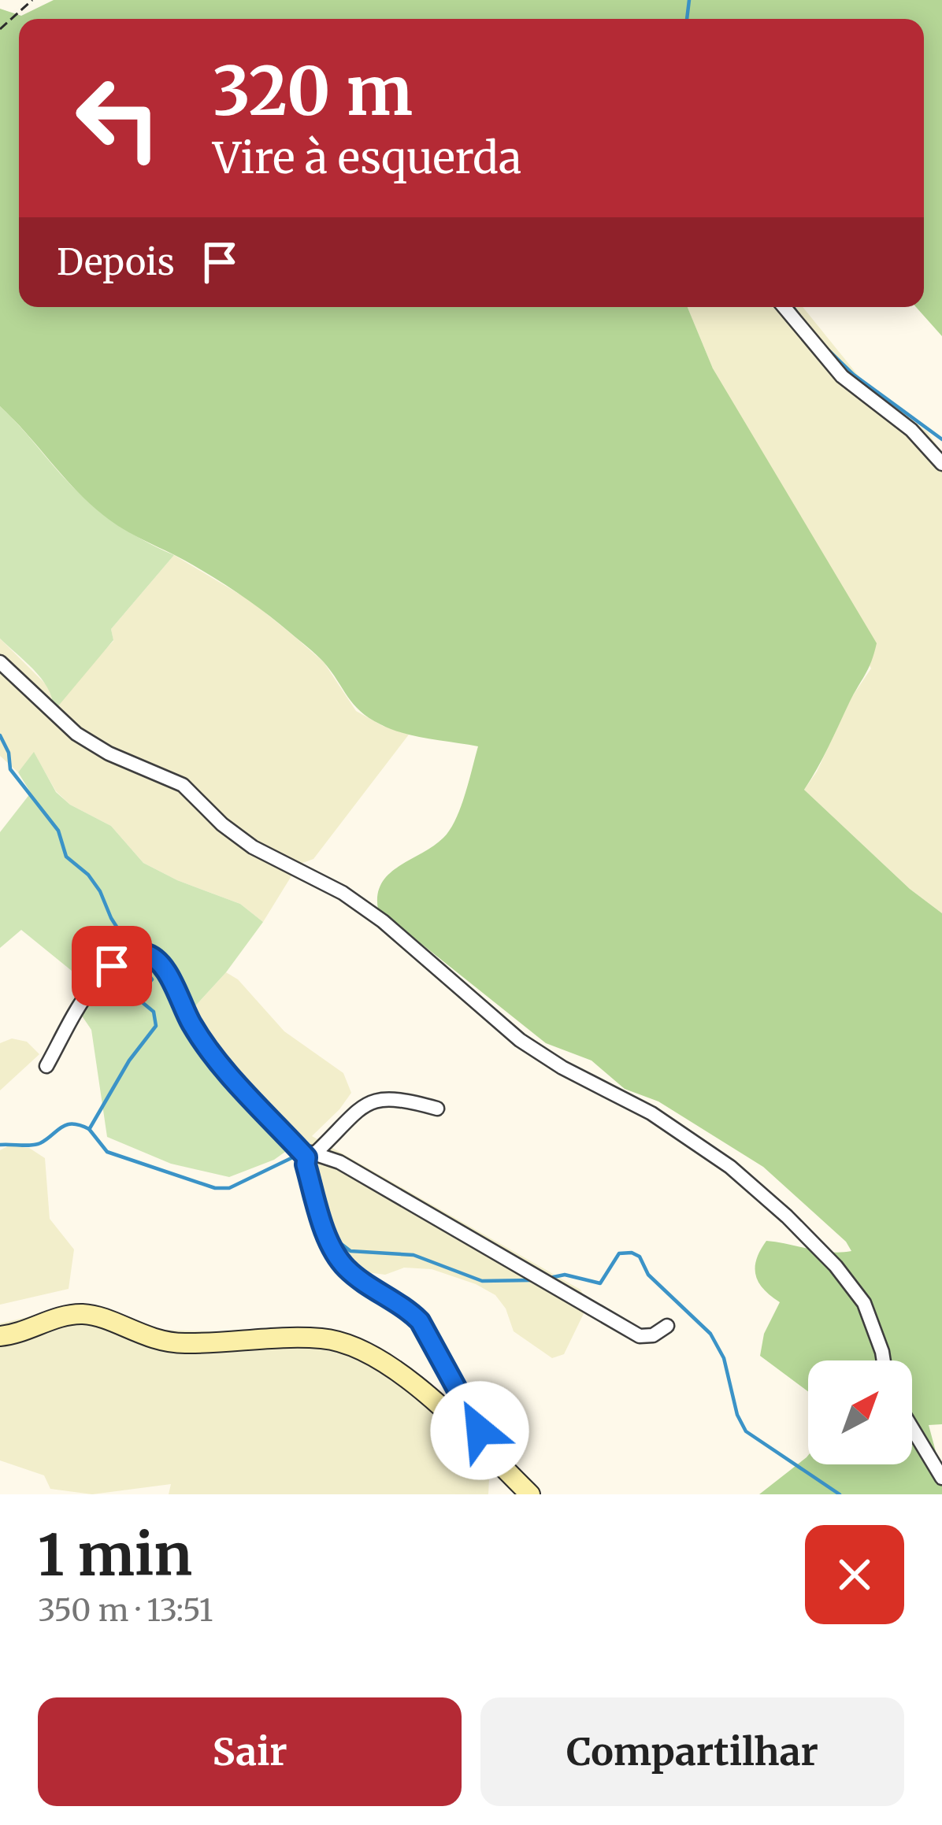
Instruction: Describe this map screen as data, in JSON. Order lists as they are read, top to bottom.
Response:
{
  "north": "top right",
  "page": {
    "turn": ["320 m", "Vire à esquerda"],
    "then": "Depois",
    "heading": ["1 min", "350 m · 13:51"],
    "buttons": ["Sair", "Compartilhar"]
  }
}
